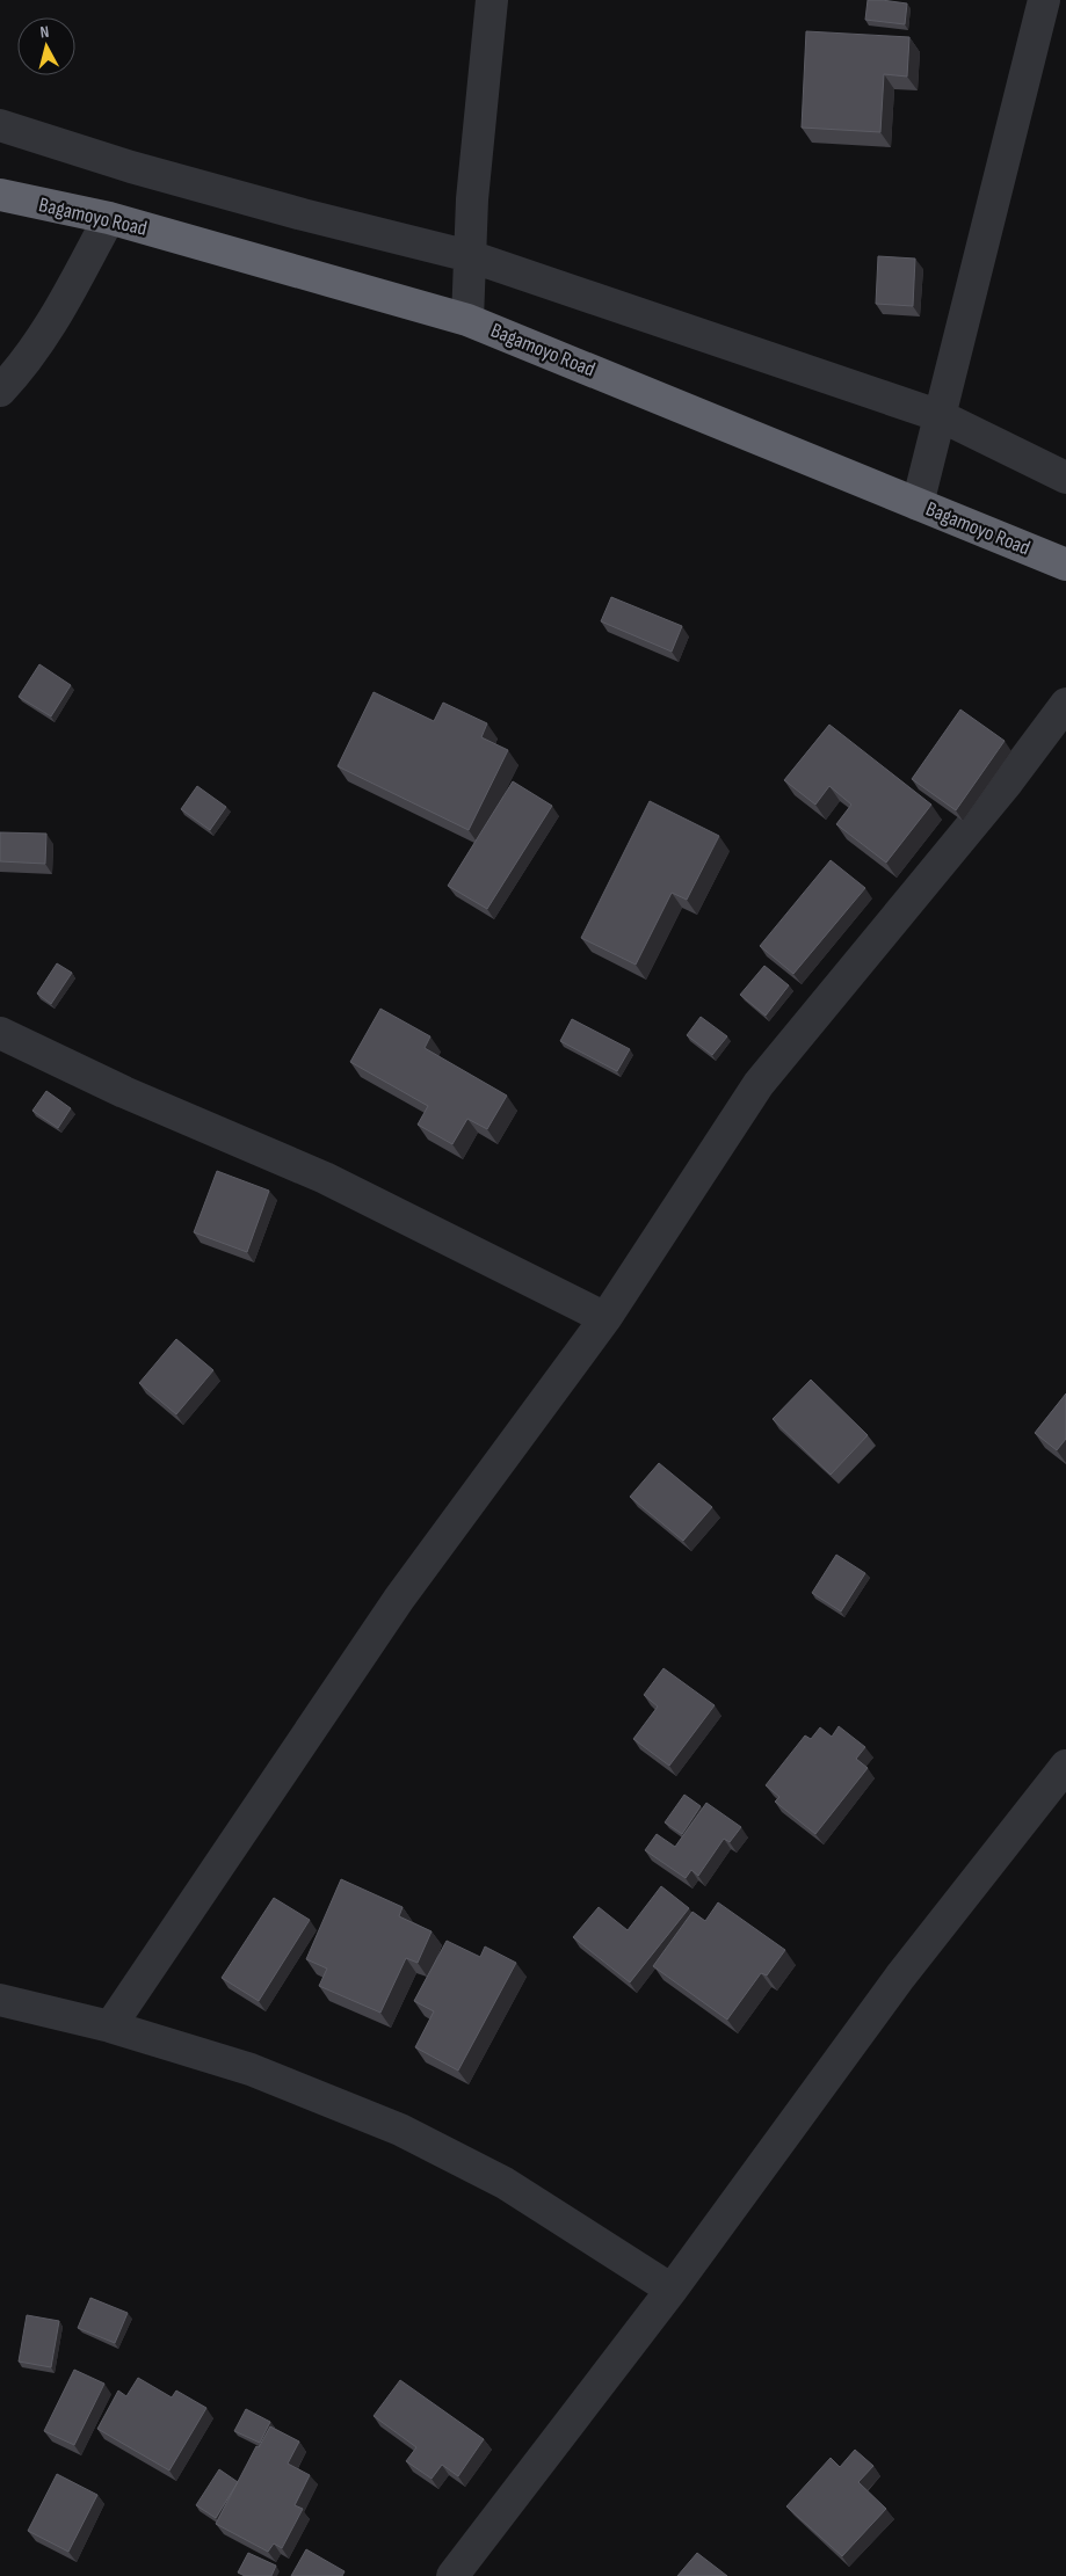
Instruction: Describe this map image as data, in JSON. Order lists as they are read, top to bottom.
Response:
{
  "streets": {
    "highway": ["Bagamoyo Road"]
  },
  "north": "top"
}
